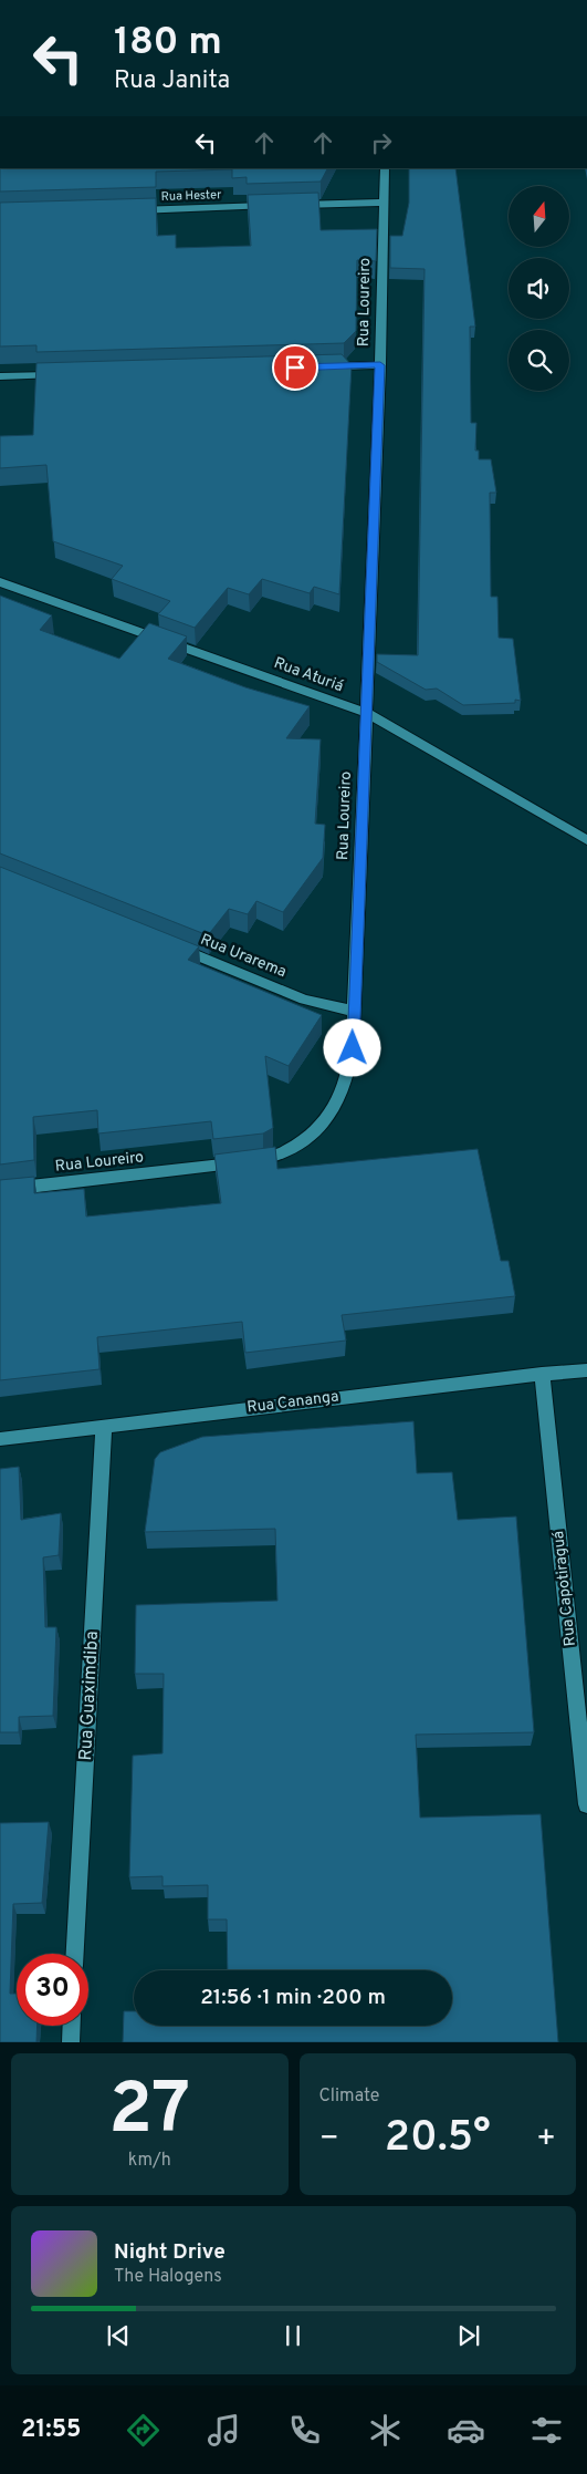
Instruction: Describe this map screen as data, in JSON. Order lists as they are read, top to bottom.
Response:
{
  "streets": {
    "street": [
      "Rua Hester",
      "Rua Loureiro",
      "Rua Aturiá",
      "Rua Urarema",
      "Rua Cananga",
      "Rua Capotiraguá",
      "Rua Guaximdiba"
    ]
  },
  "crossings": [
    ["Rua Hester", "Rua Loureiro"],
    ["Rua Loureiro", "Rua Aturiá"],
    ["Rua Loureiro", "Rua Urarema"],
    ["Rua Cananga", "Rua Capotiraguá"],
    ["Rua Cananga", "Rua Guaximdiba"]
  ],
  "north": "top",
  "page": {
    "turn": ["180 m", "Rua Janita"],
    "limit": "30",
    "trip": "21:56 · 1 min · 200 m",
    "tile": [
      ["27", "km/h"],
      "Climate"
    ],
    "heat": ["−", "20.5°", "+"],
    "song": ["Night Drive", "The Halogens"],
    "tabs": "21:55"
  }
}
